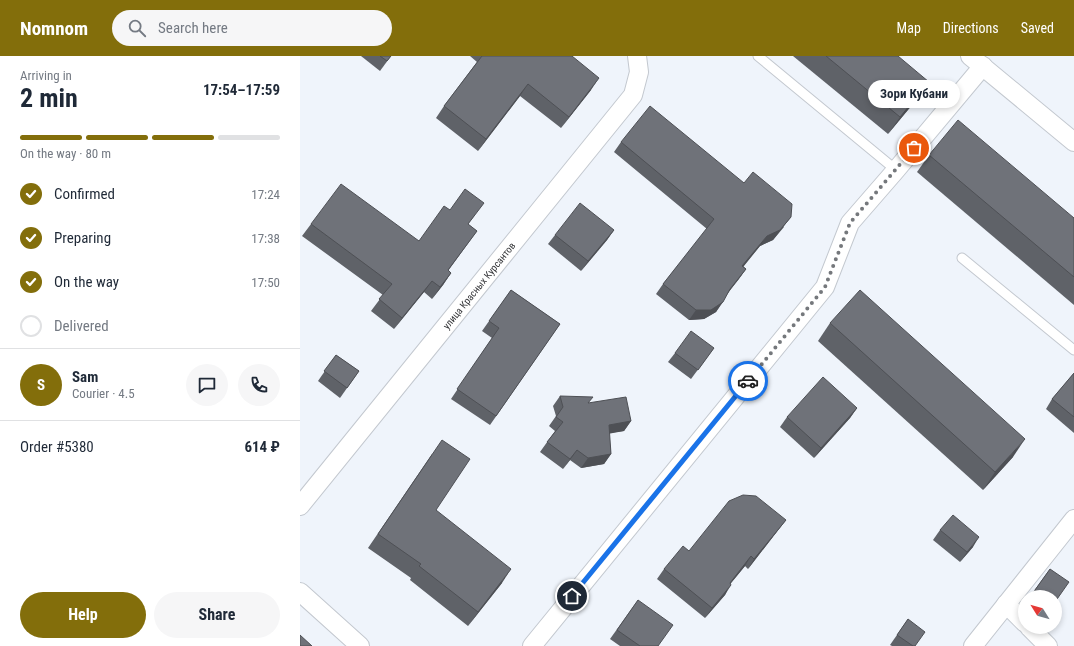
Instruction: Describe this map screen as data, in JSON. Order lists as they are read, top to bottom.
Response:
{
  "streets": {
    "street": ["улица Красных Курсантов"]
  },
  "places": ["Зори Кубани"],
  "north": "top left",
  "page": {
    "header": "Nomnom",
    "search": "Search here",
    "nav": ["Map", "Directions", "Saved"],
    "heading": ["2 min", "Arriving in", "17:54–17:59"],
    "panel": [
      "Sam",
      "Courier · 4.5",
      "Order #5380",
      "614 ₽"
    ],
    "bubble": "Зори Кубани",
    "bar": "On the way · 80 m",
    "list": [
      ["Confirmed", "17:24"],
      ["Preparing", "17:38"],
      ["On the way", "17:50"],
      "Delivered"
    ],
    "round": "S",
    "buttons": ["Help", "Share"]
  }
}
